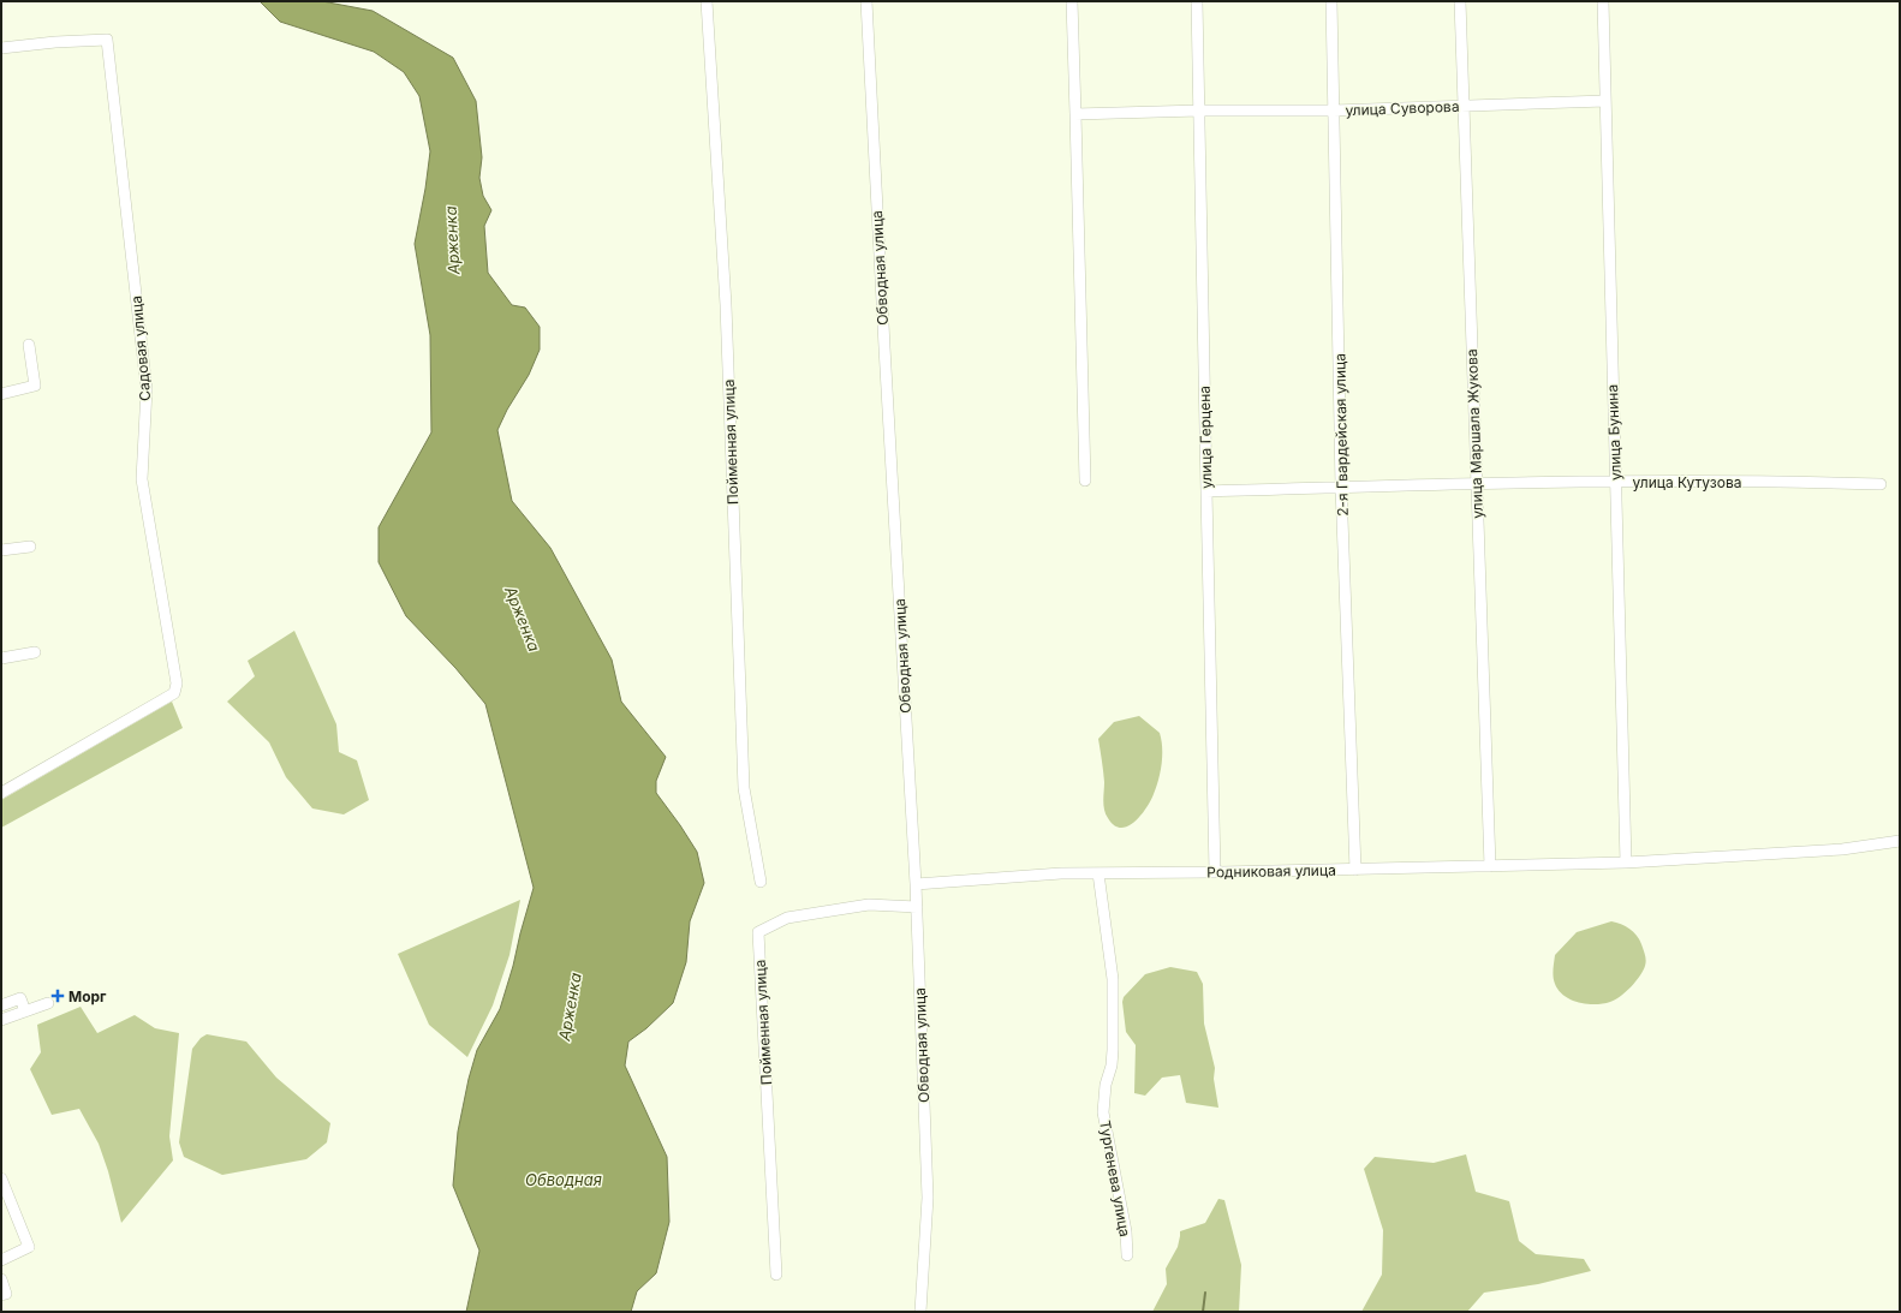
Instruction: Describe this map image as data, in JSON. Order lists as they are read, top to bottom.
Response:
{
  "streets": {
    "street": [
      "улица Суворова",
      "Обводная улица",
      "Садовая улица",
      "улица Бунина",
      "улица Маршала Жукова",
      "2-я Гвардейская улица",
      "улица Герцена",
      "Пойменная улица",
      "улица Кутузова",
      "Родниковая улица",
      "Тургенева улица"
    ]
  },
  "crossings": [
    ["улица Суворова", "улица Бунина"],
    ["улица Суворова", "улица Маршала Жукова"],
    ["улица Суворова", "2-я Гвардейская улица"],
    ["улица Суворова", "улица Герцена"],
    ["Обводная улица", "Пойменная улица"],
    ["Обводная улица", "Родниковая улица"],
    ["улица Бунина", "улица Кутузова"],
    ["улица Бунина", "Родниковая улица"],
    ["улица Маршала Жукова", "улица Кутузова"],
    ["улица Маршала Жукова", "Родниковая улица"],
    ["2-я Гвардейская улица", "улица Кутузова"],
    ["2-я Гвардейская улица", "Родниковая улица"],
    ["улица Герцена", "улица Кутузова"],
    ["улица Герцена", "Родниковая улица"],
    ["Родниковая улица", "Тургенева улица"]
  ],
  "water": ["Арженка", "Обводная"],
  "places": {
    "health": ["Морг"]
  }
}
